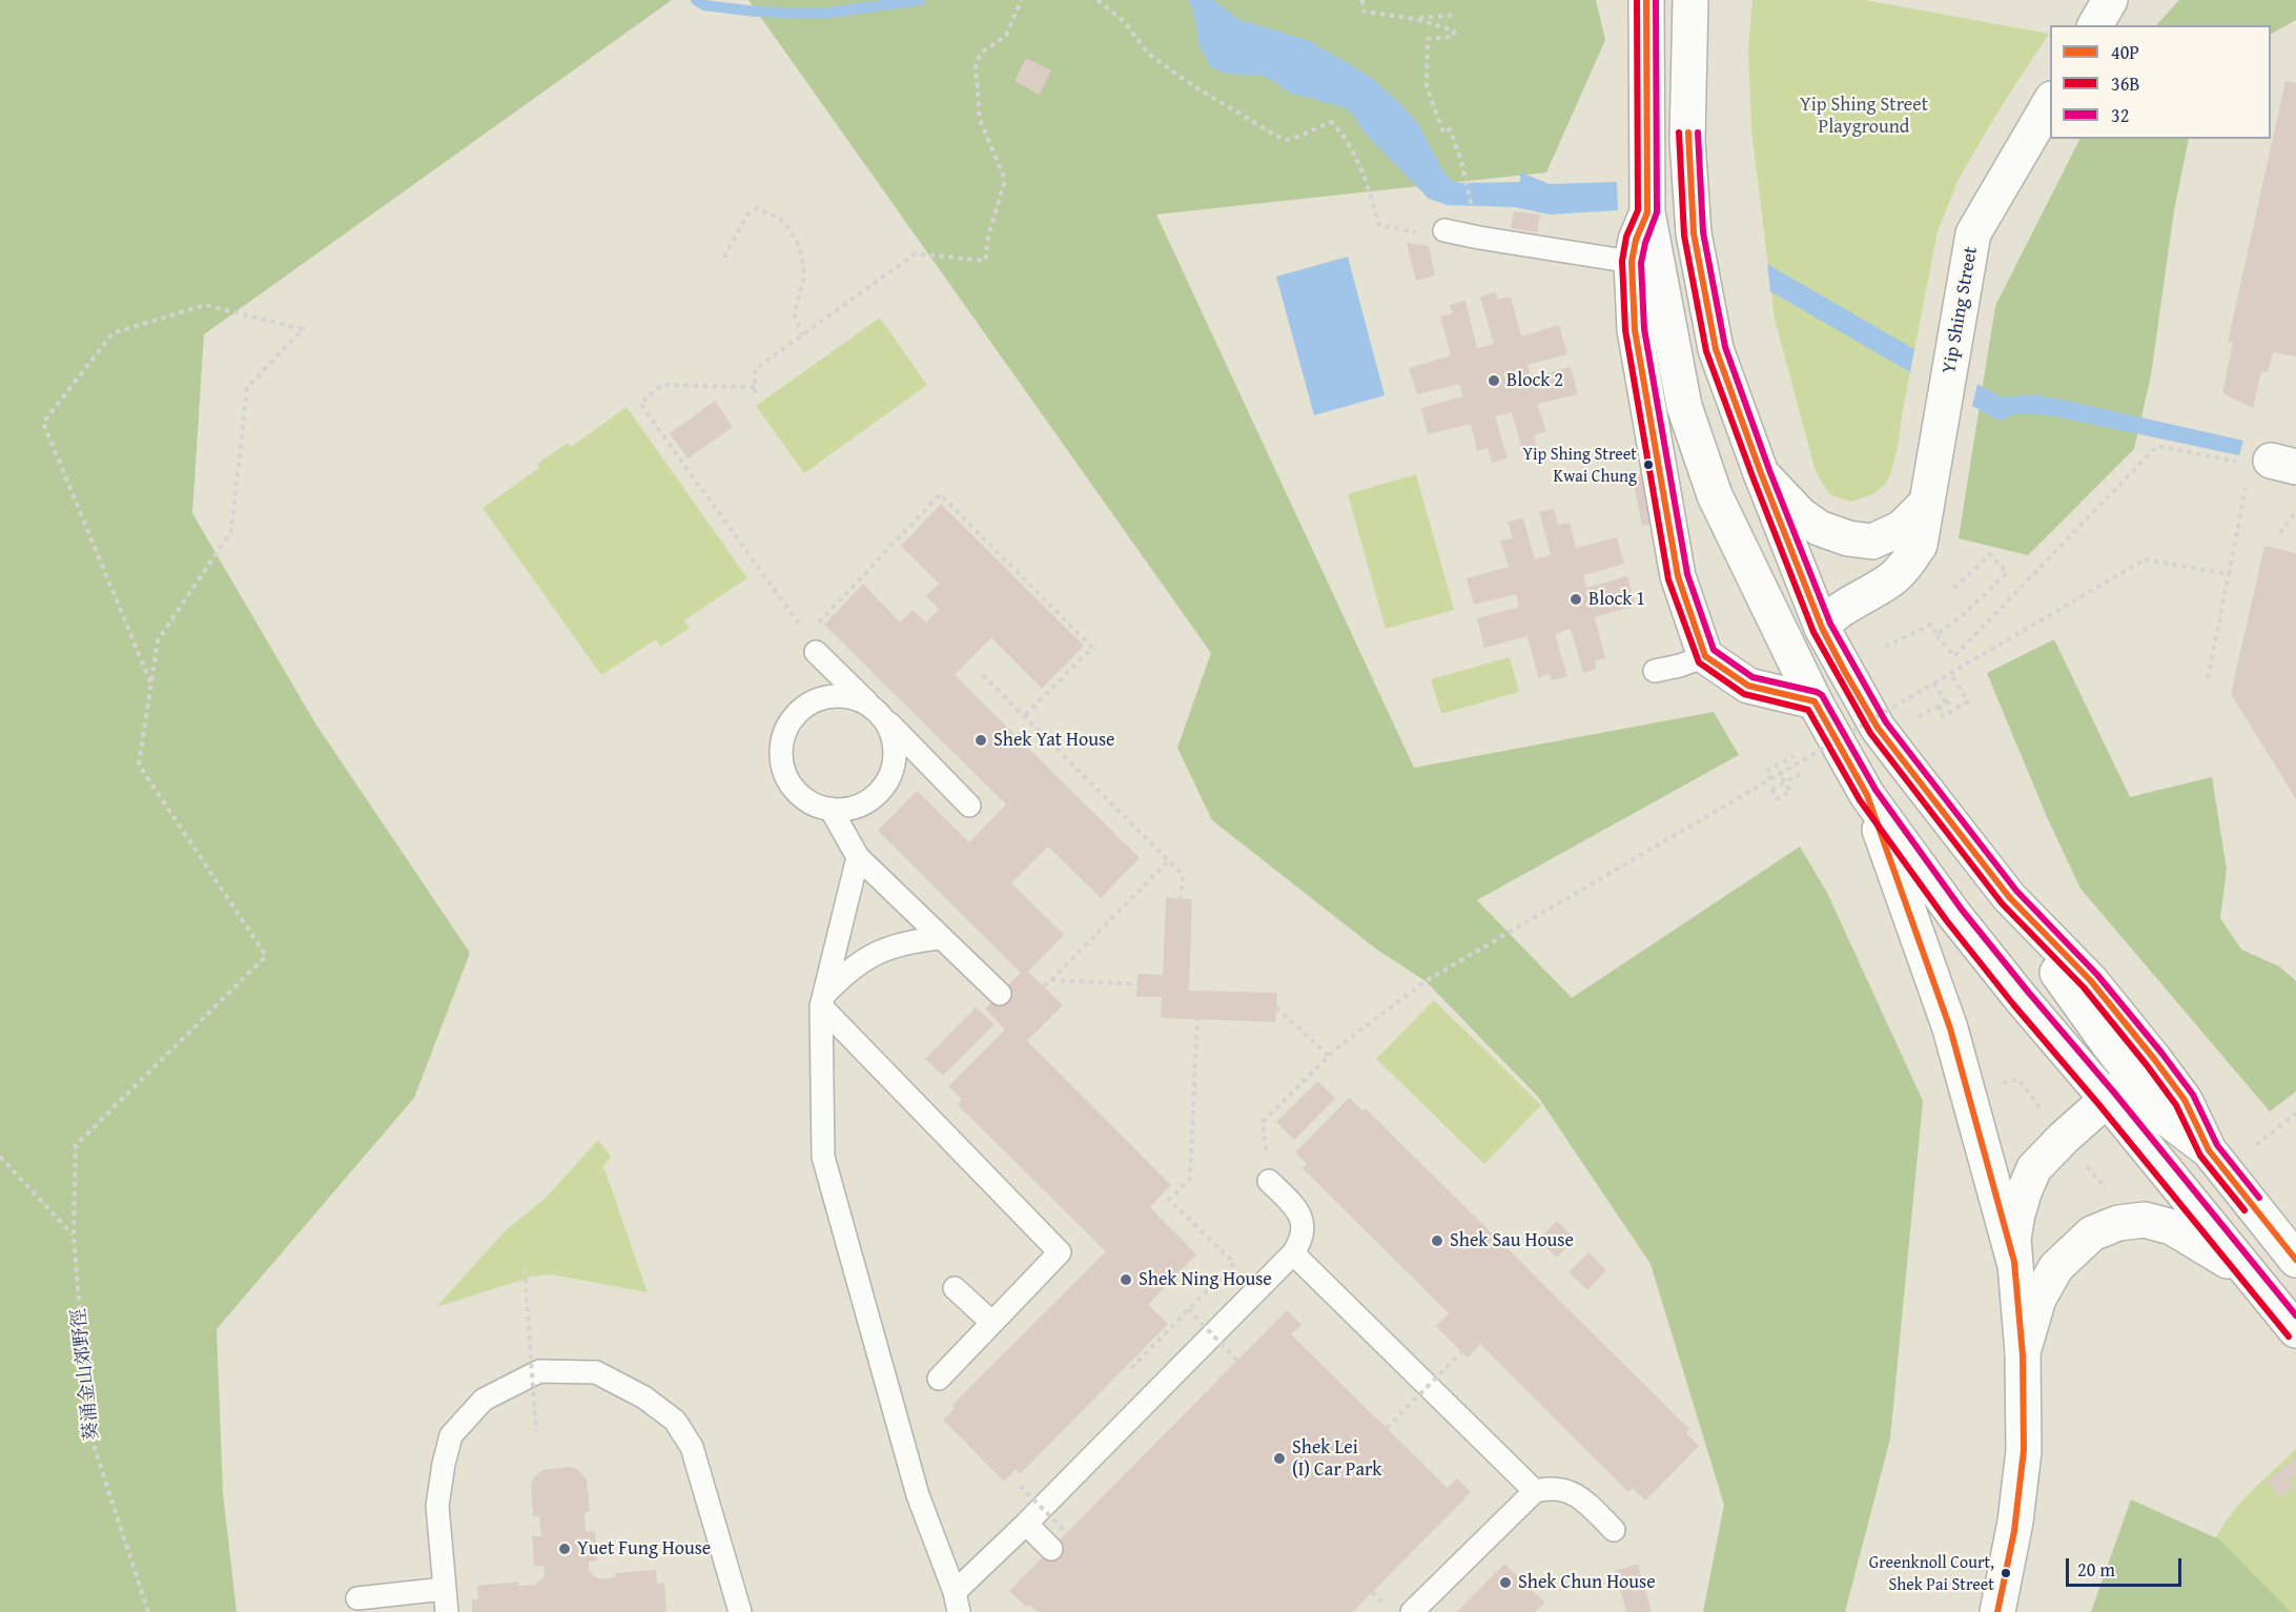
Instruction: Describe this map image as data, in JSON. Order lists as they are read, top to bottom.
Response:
{
  "streets": {
    "main road": ["Yip Shing Street"],
    "path": ["葵涌金山郊野徑"]
  },
  "parks": ["Yip Shing Street Playground"],
  "places": [
    "Block 2",
    "Yip Shing Street Kwai Chung",
    "Block 1",
    "Shek Yat House",
    "Shek Sau House",
    "Shek Ning House",
    "Shek Lei (I) Car Park",
    "Yuet Fung House",
    "Greenknoll Court, Shek Pai Street",
    "Shek Chun House"
  ],
  "lines": ["transit line 40P", "transit line 36B", "transit line 32"],
  "legend": ["40P", "36B", "32"],
  "scale_bar": "20 m"
}
